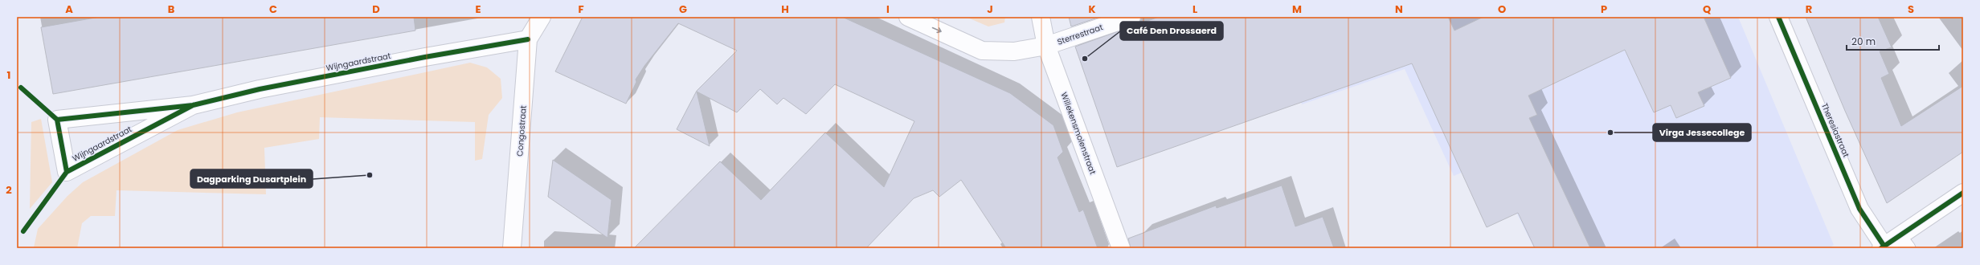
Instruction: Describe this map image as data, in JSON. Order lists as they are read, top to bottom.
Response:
{
  "streets": {
    "street": [
      "Sterrestraat",
      "Wijngaardstraat",
      "Theresiastraat",
      "Congostraat",
      "Willekensmolenstraat"
    ]
  },
  "crossings": [
    ["Sterrestraat", "Willekensmolenstraat"],
    ["Wijngaardstraat", "Congostraat"]
  ],
  "one_way": ["Sterrestraat"],
  "places": ["Café Den Drossaerd", "Virga Jessecollege", "Dagparking Dusartplein"],
  "scale_bar": "20 m",
  "grid": {
    "columns": [
      "A",
      "B",
      "C",
      "D",
      "E",
      "F",
      "G",
      "H",
      "I",
      "J",
      "K",
      "L",
      "M",
      "N",
      "O",
      "P",
      "Q",
      "R",
      "S"
    ],
    "rows": ["1", "2"]
  }
}
